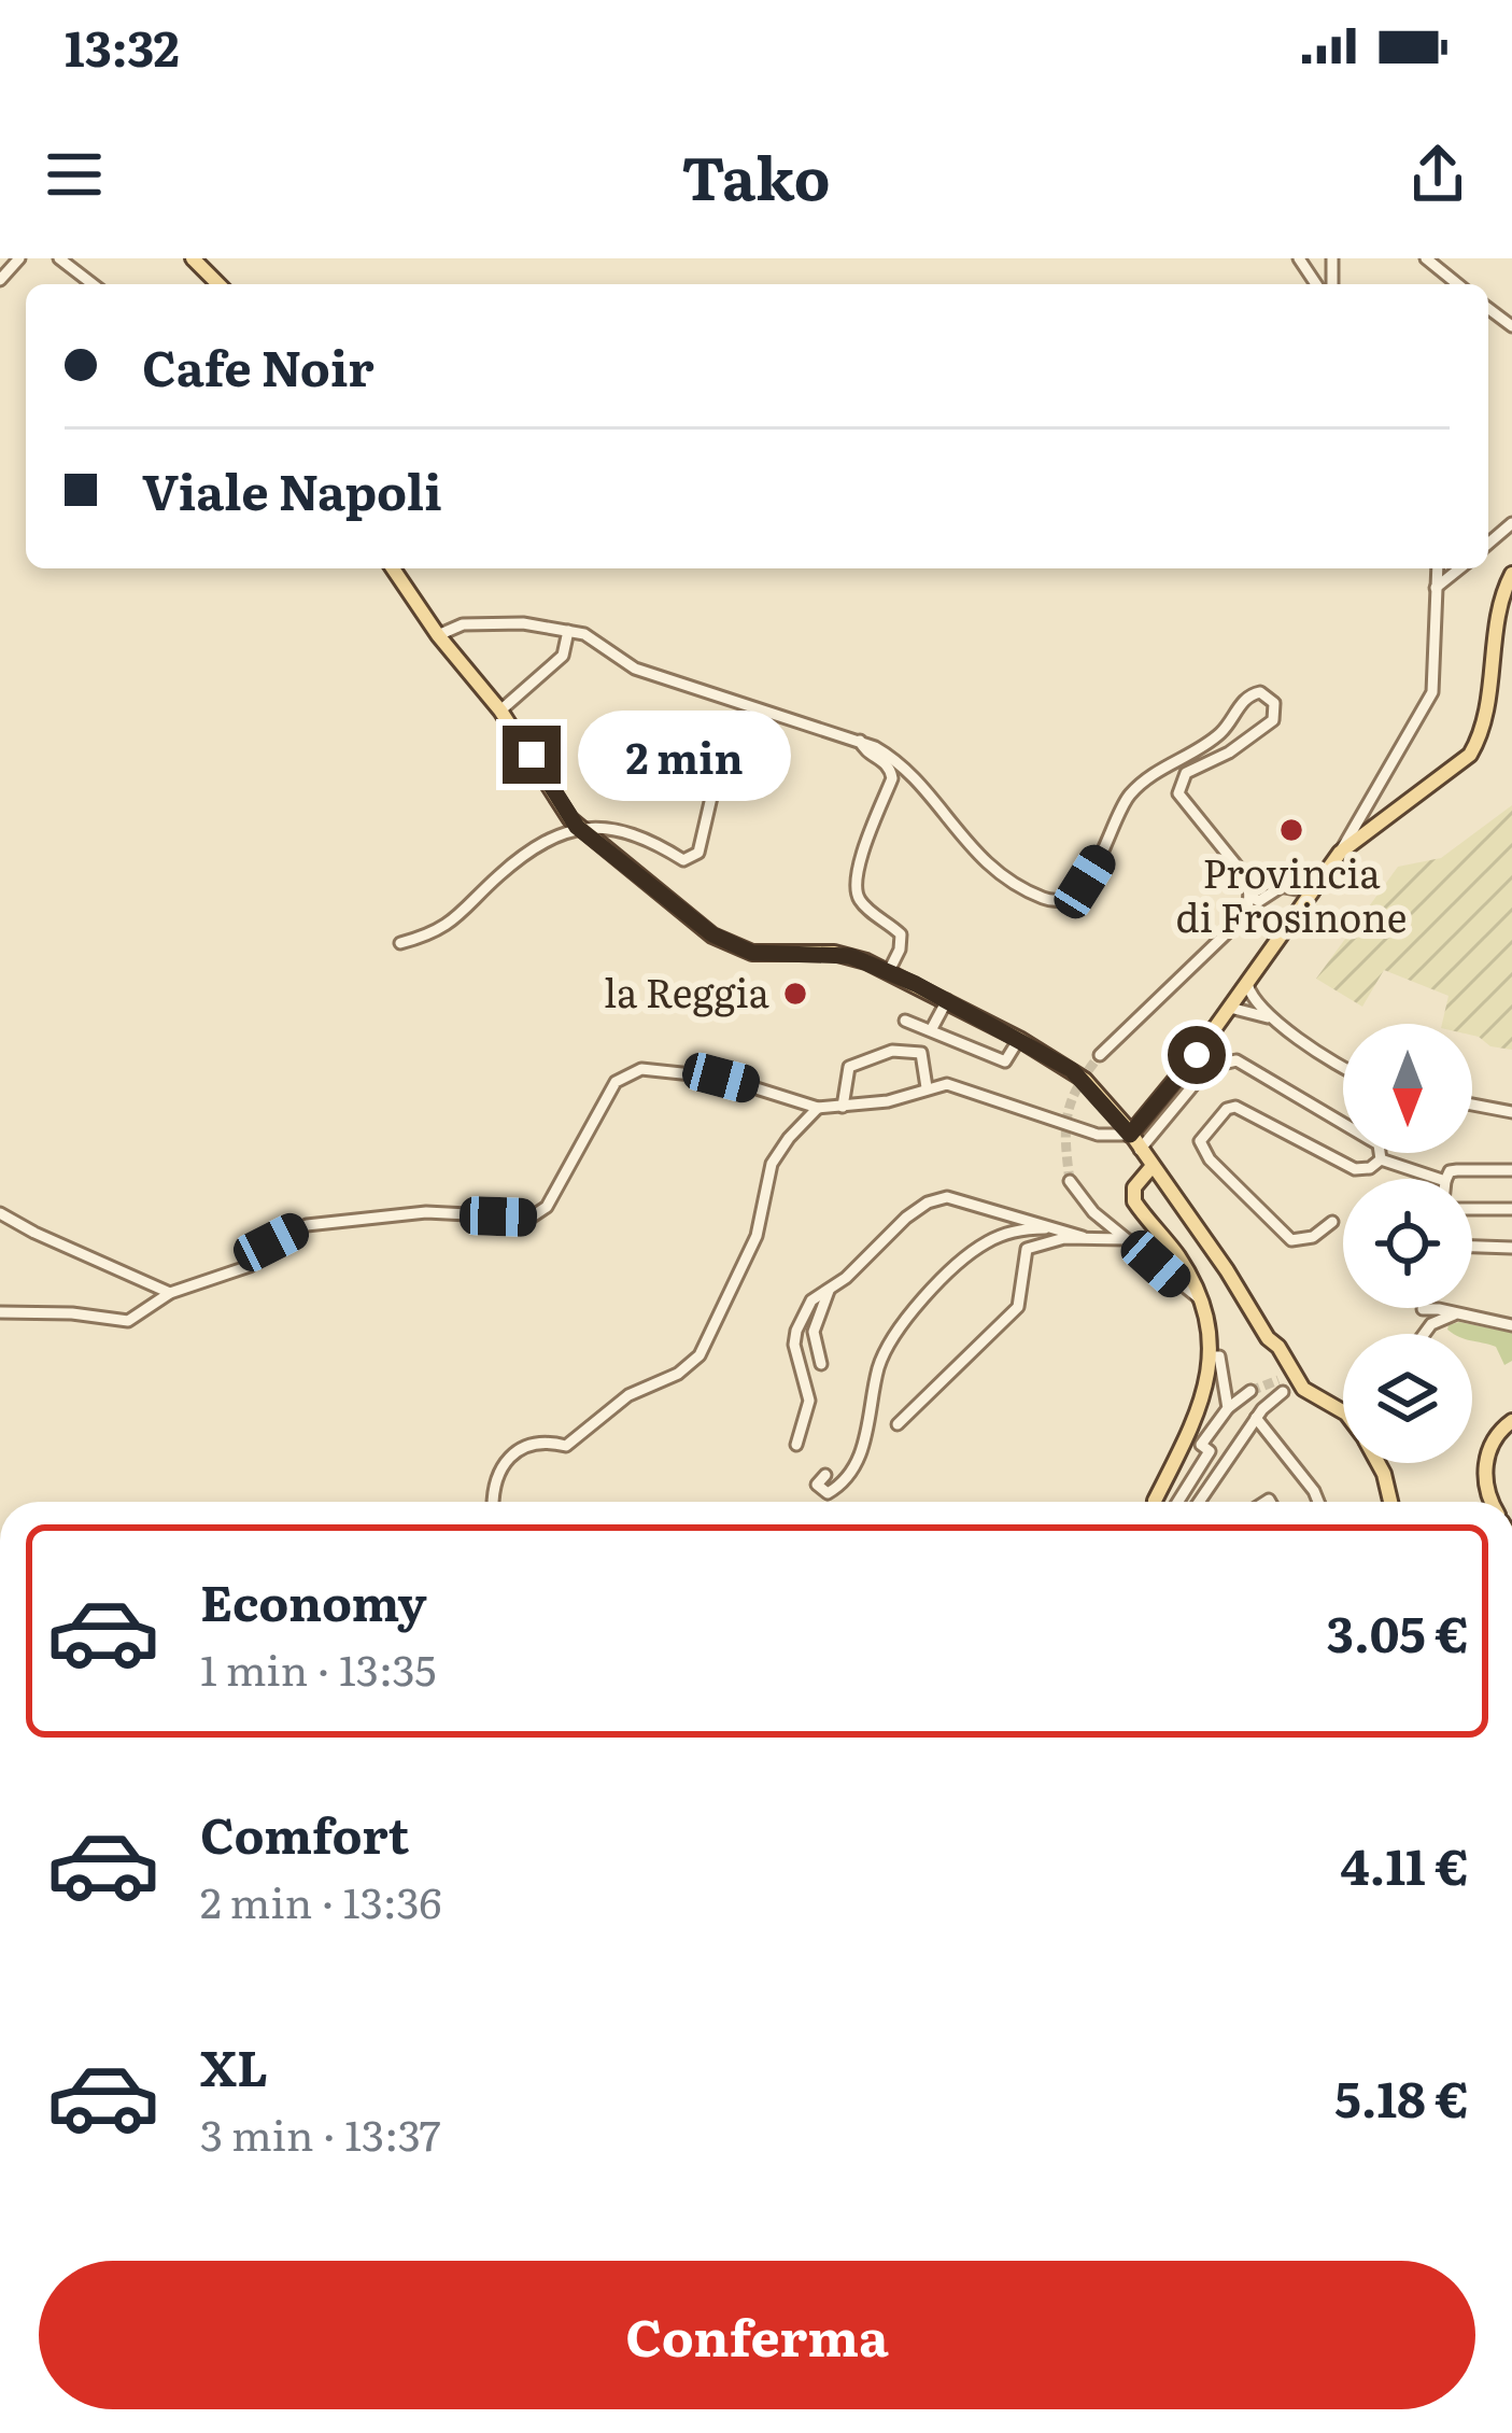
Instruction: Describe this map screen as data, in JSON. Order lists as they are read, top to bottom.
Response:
{
  "places": ["Provincia di Frosinone", "la Reggia"],
  "north": "bottom",
  "page": {
    "status": "13:32",
    "header": "Tako",
    "banner": ["Cafe Noir", "Viale Napoli"],
    "bubble": "2 min",
    "list": [
      {
        "name": "Economy",
        "note": "1 min · 13:35",
        "value": "3.05 €"
      },
      {
        "name": "Comfort",
        "note": "2 min · 13:36",
        "value": "4.11 €"
      },
      {
        "name": "XL",
        "note": "3 min · 13:37",
        "value": "5.18 €"
      }
    ],
    "buttons": "Conferma"
  }
}
